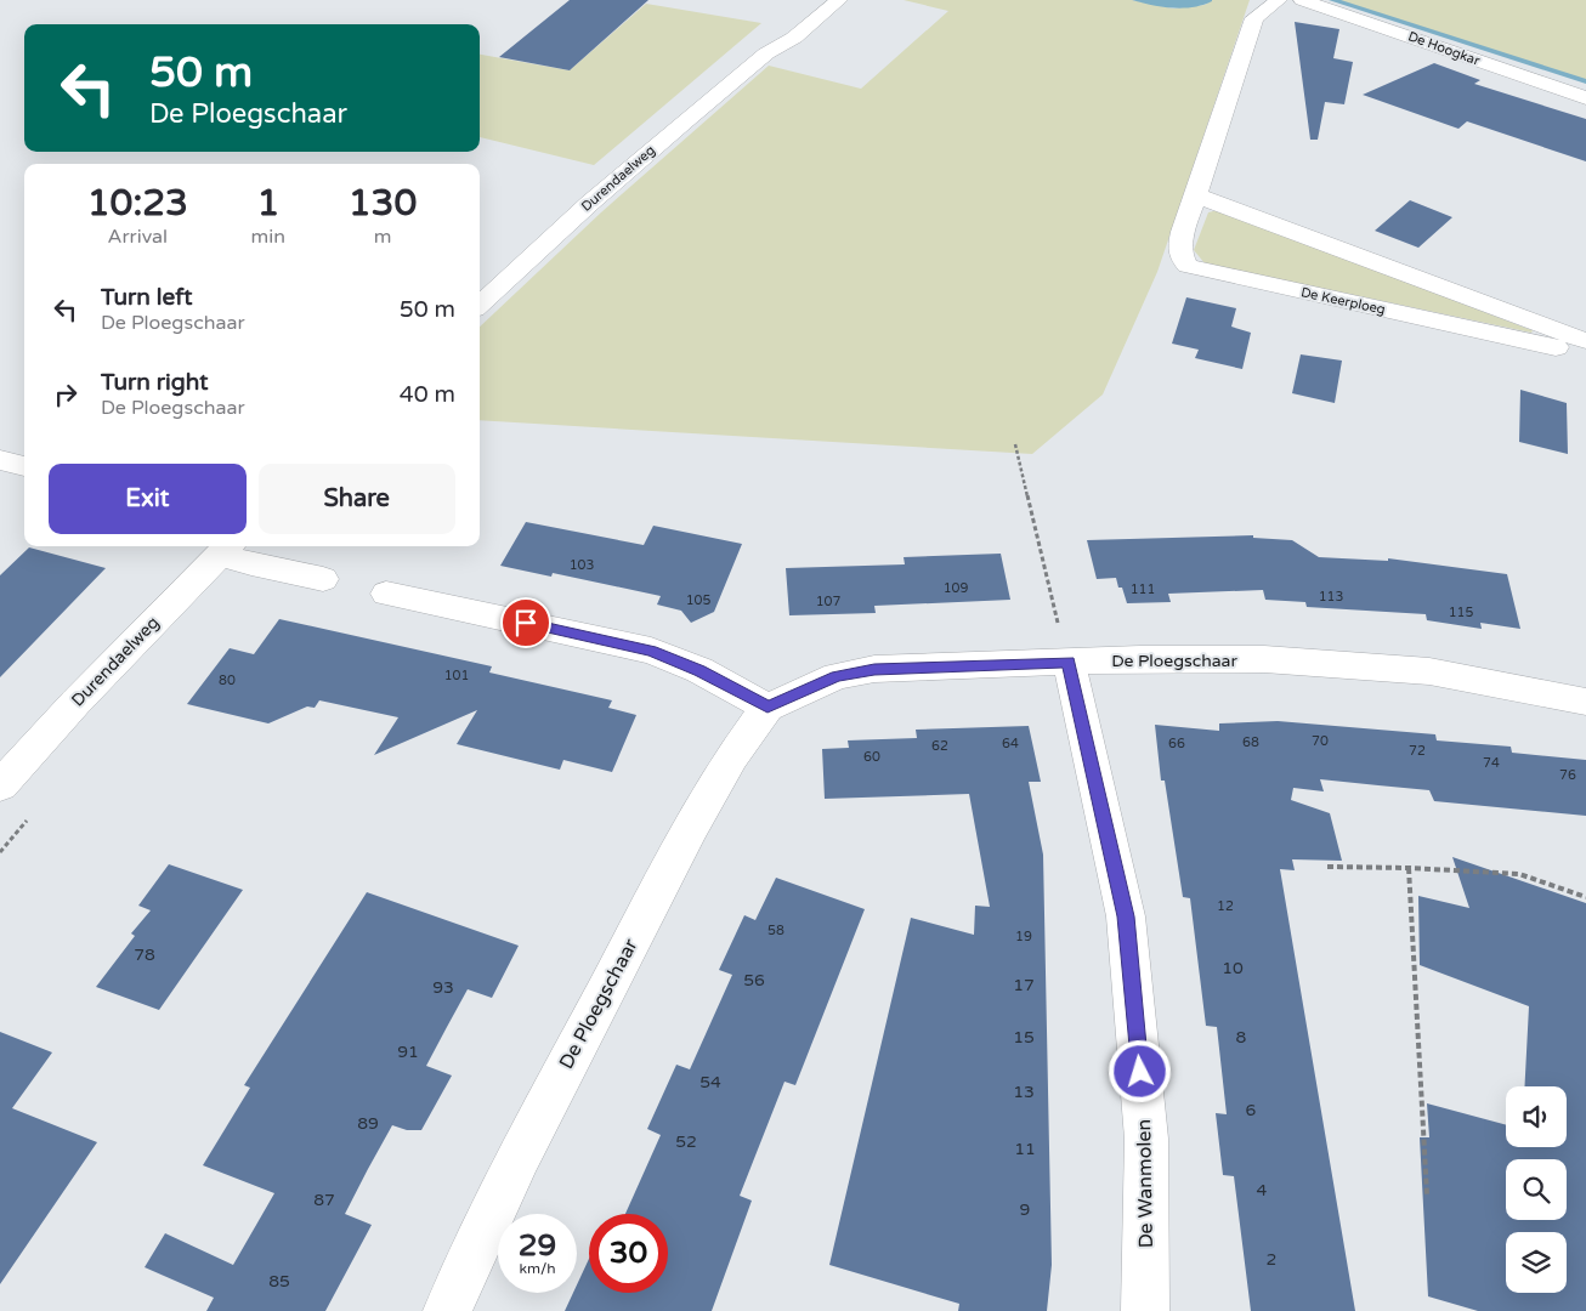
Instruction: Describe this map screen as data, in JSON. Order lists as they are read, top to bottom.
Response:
{
  "streets": {
    "street": [
      "De Hoogkar",
      "Durendaelweg",
      "De Keerploeg",
      "De Ploegschaar",
      "De Wanmolen"
    ]
  },
  "crossings": [
    ["De Ploegschaar", "De Wanmolen"]
  ],
  "house_numbers": [
    "103",
    "109",
    "111",
    "113",
    "105",
    "107",
    "115",
    "101",
    "80",
    "70",
    "68",
    "64",
    "66",
    "62",
    "72",
    "60",
    "74",
    "76",
    "12",
    "58",
    "19",
    "78",
    "10",
    "56",
    "17",
    "93",
    "15",
    "8",
    "91",
    "54",
    "13",
    "6",
    "89",
    "52",
    "11",
    "4",
    "87",
    "9",
    "2",
    "85"
  ],
  "page": {
    "turn": ["50 m", "De Ploegschaar"],
    "eta": [
      "10:23",
      "Arrival",
      "1",
      "min",
      "130",
      "m"
    ],
    "list": [
      {
        "name": "Turn left",
        "note": "De Ploegschaar",
        "value": "50 m"
      },
      {
        "name": "Turn right",
        "note": "De Ploegschaar",
        "value": "40 m"
      }
    ],
    "buttons": ["Exit", "Share"],
    "speed": "29 km/h",
    "limit": "30"
  }
}
